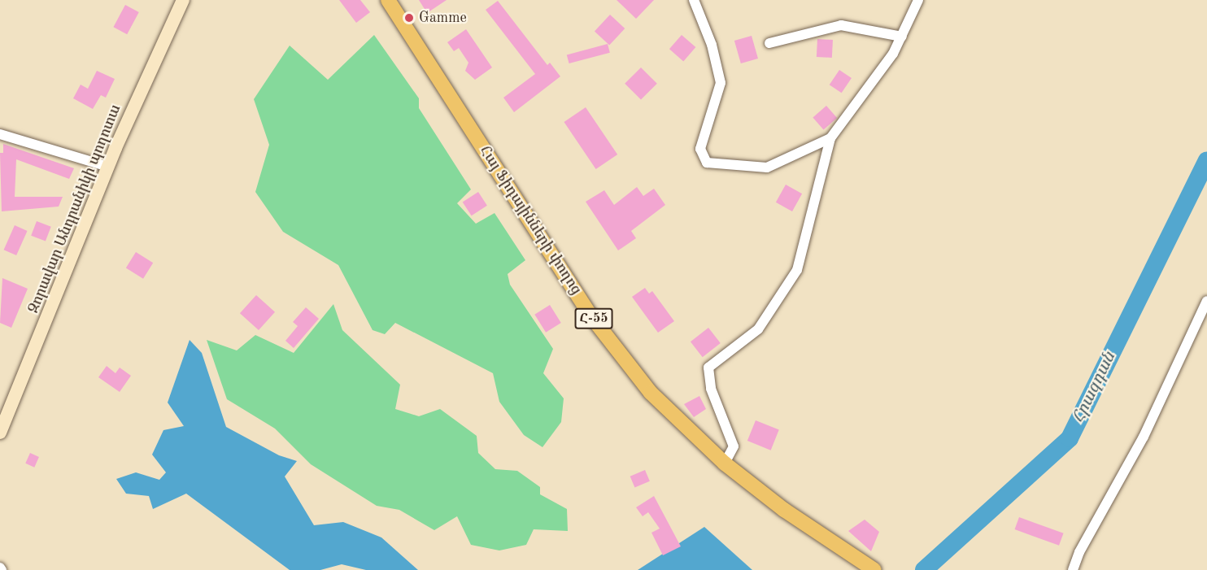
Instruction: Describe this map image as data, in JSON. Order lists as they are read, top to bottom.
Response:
{
  "streets": {
    "main road": ["Զորավար Անդրանիկի պողոտա", "Հայ Ֆիդայինների փողոց", "Հ-55"]
  },
  "water": ["Հրազդան"],
  "places": ["Gamme"]
}
